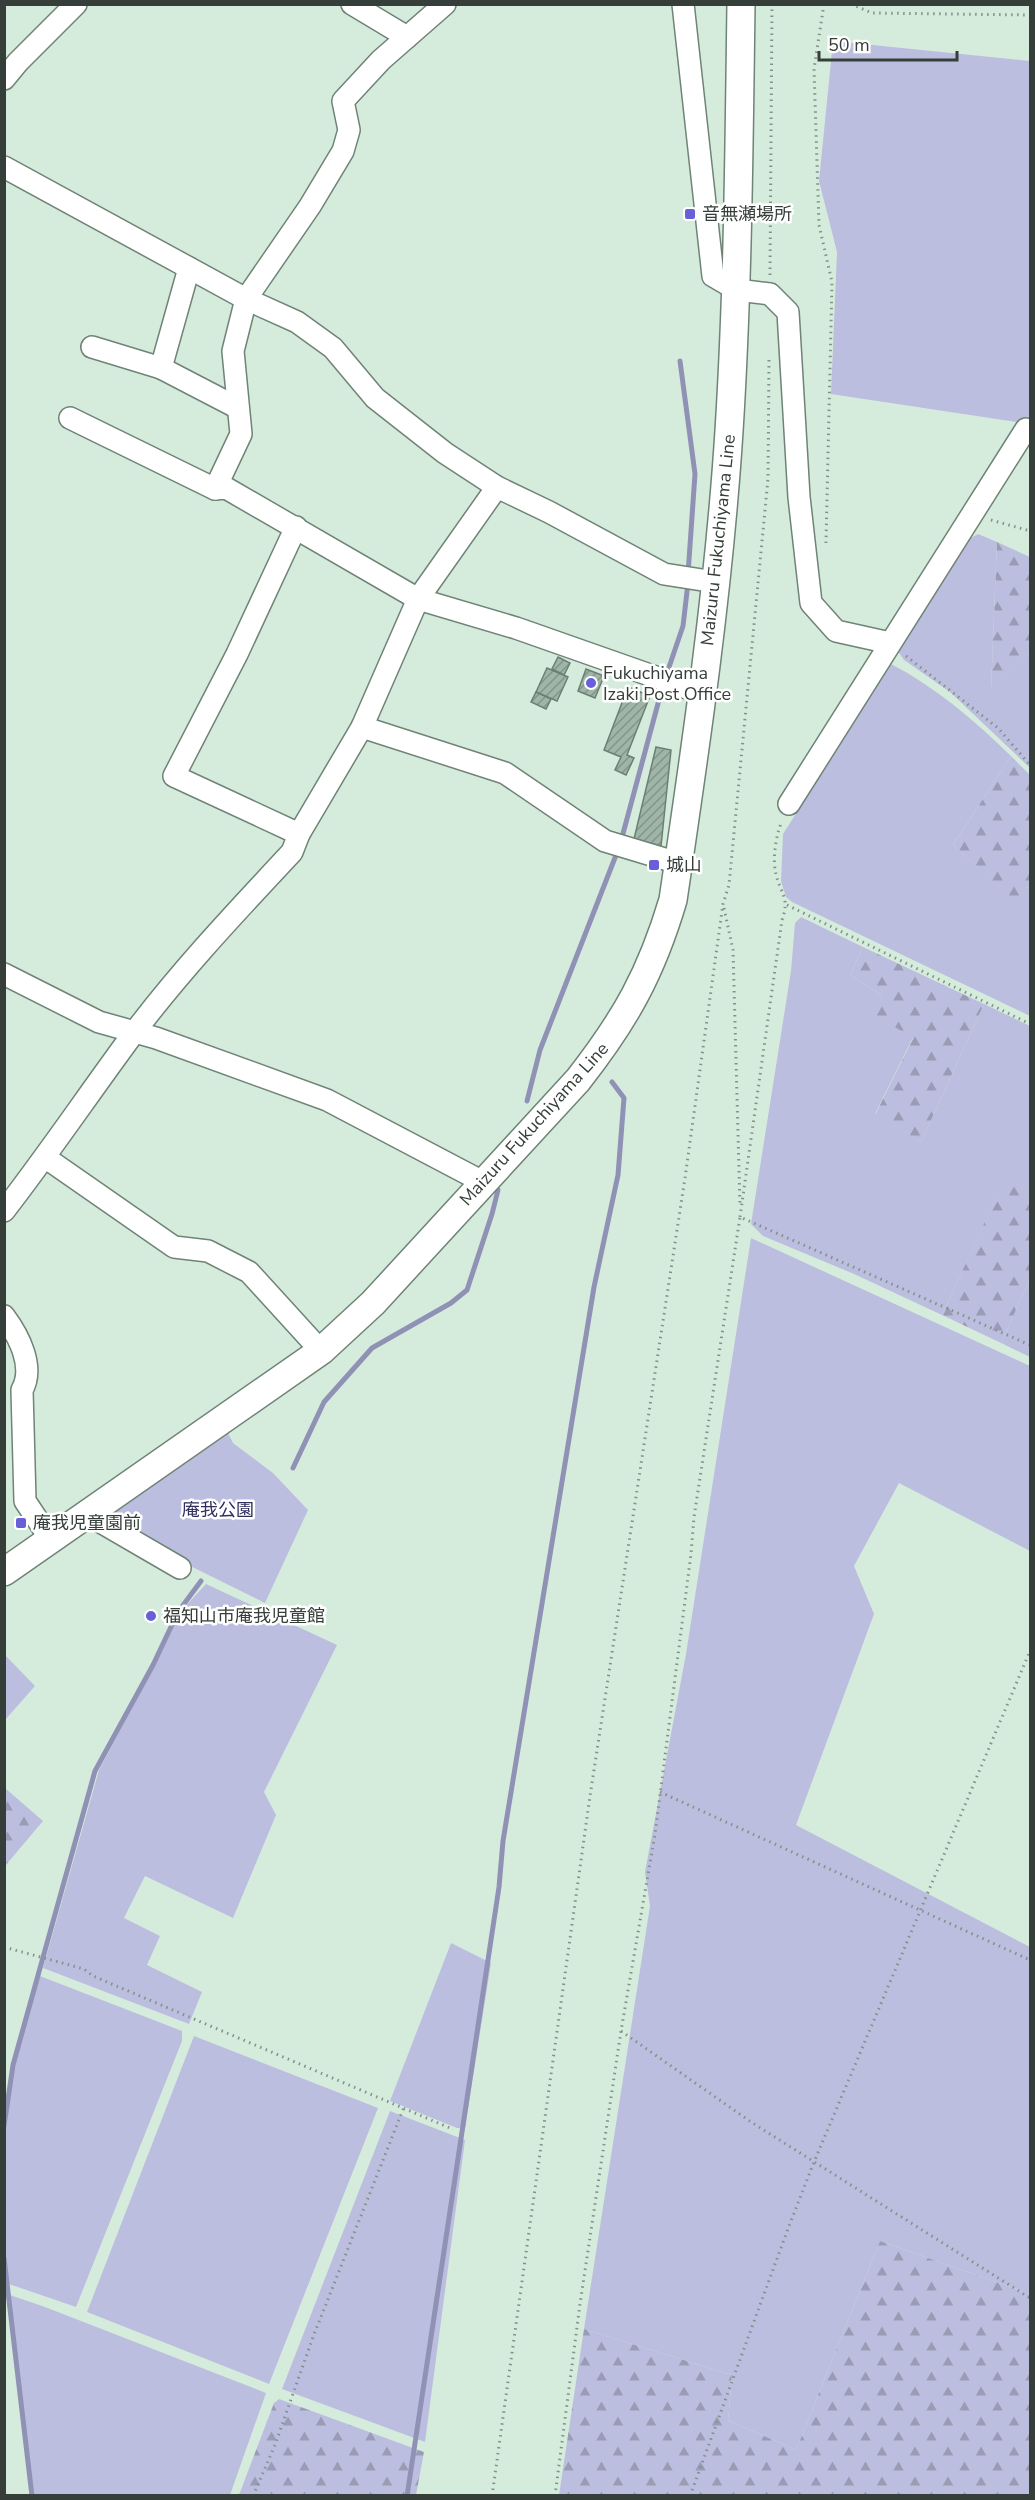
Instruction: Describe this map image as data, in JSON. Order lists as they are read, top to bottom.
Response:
{
  "streets": {
    "main road": ["Maizuru Fukuchiyama Line"]
  },
  "parks": ["庵我公園"],
  "places": {
    "transit": ["音無瀬場所", "城山", "庵我児童園前"],
    "other": ["Fukuchiyama Izaki Post Office", "福知山市庵我児童館"]
  },
  "scale_bar": "50 m"
}
